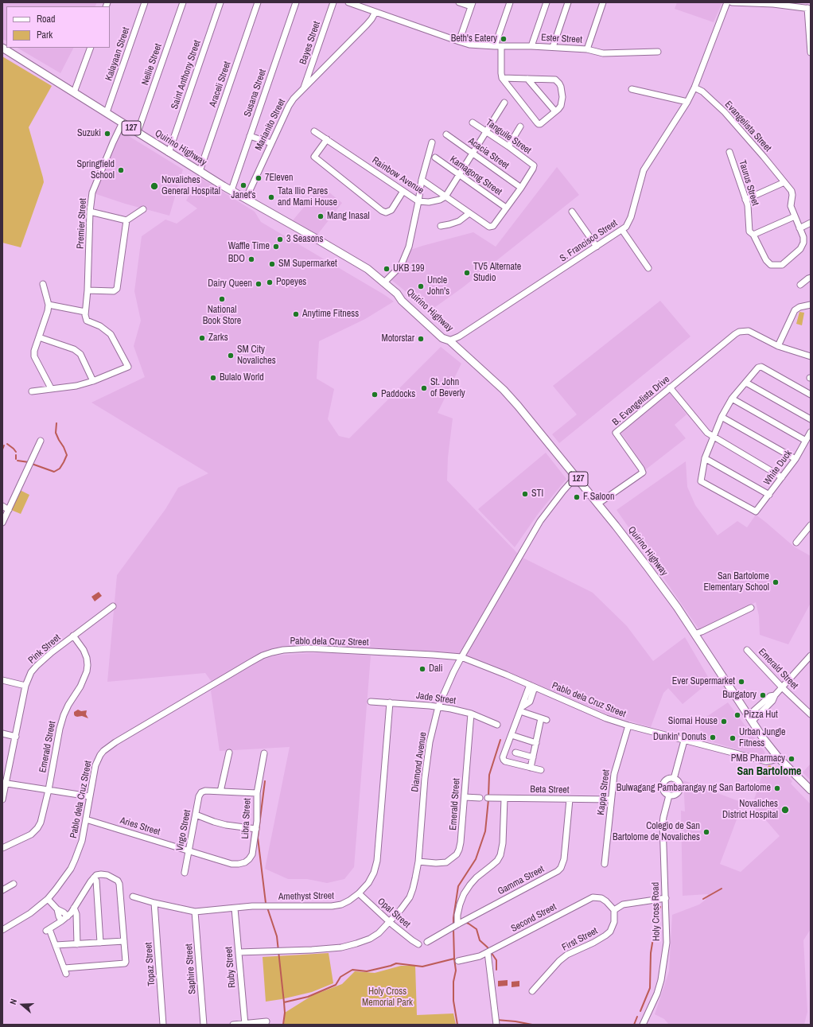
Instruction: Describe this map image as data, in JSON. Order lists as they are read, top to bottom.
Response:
{
  "streets": {
    "main road": ["127", "Quirino Highway"],
    "street": [
      "Ester Street",
      "Bayes Street",
      "Kalayaan Street",
      "Nellie Street",
      "Saint Anthony Street",
      "Araceli Street",
      "Susana Street",
      "Marianito Street",
      "Evangelista Street",
      "Tanguile Street",
      "Acacia Street",
      "Rainbow Avenue",
      "Kamagong Street",
      "Taurus Street",
      "Premier Street",
      "S. Francisco Street",
      "B. Evangelista Drive",
      "White Duck",
      "Pablo dela Cruz Street",
      "Pink Street",
      "Emerald Street",
      "Jade Street",
      "Diamond Avenue",
      "Beta Street",
      "Kappa Street",
      "Libra Street",
      "Aries Street",
      "Virgo Street",
      "Gamma Street",
      "Amethyst Street",
      "Holy Cross Road",
      "Opal Street",
      "Second Street",
      "First Street",
      "Topaz Street",
      "Ruby Street",
      "Saphire Street"
    ]
  },
  "crossings": [
    ["Ester Street", "Marianito Street"],
    ["Bayes Street", "Marianito Street"],
    ["Kalayaan Street", "Quirino Highway"],
    ["Nellie Street", "Quirino Highway"],
    ["Saint Anthony Street", "Quirino Highway"],
    ["Araceli Street", "Quirino Highway"],
    ["Susana Street", "Quirino Highway"],
    ["Marianito Street", "Quirino Highway"],
    ["Evangelista Street", "Taurus Street"],
    ["Evangelista Street", "S. Francisco Street"],
    ["Tanguile Street", "Acacia Street"],
    ["Quirino Highway", "Premier Street"],
    ["Quirino Highway", "S. Francisco Street"],
    ["Quirino Highway", "B. Evangelista Drive"],
    ["Quirino Highway", "Pablo dela Cruz Street"],
    ["Quirino Highway", "Diamond Avenue"],
    ["Pablo dela Cruz Street", "Diamond Avenue"],
    ["Pablo dela Cruz Street", "Kappa Street"],
    ["Pablo dela Cruz Street", "Aries Street"],
    ["Pink Street", "Emerald Street"],
    ["Emerald Street", "Jade Street"],
    ["Emerald Street", "Diamond Avenue"],
    ["Jade Street", "Diamond Avenue"],
    ["Jade Street", "Amethyst Street"],
    ["Diamond Avenue", "Opal Street"],
    ["Diamond Avenue", "Ruby Street"],
    ["Beta Street", "Kappa Street"],
    ["Beta Street", "Gamma Street"],
    ["Libra Street", "Aries Street"],
    ["Libra Street", "Virgo Street"],
    ["Aries Street", "Virgo Street"],
    ["Amethyst Street", "Opal Street"],
    ["Amethyst Street", "Topaz Street"],
    ["Amethyst Street", "Ruby Street"],
    ["Amethyst Street", "Saphire Street"],
    ["Second Street", "First Street"]
  ],
  "districts": ["San Bartolome"],
  "parks": ["Holy Cross Memorial Park"],
  "places": [
    "Beth's Eatery",
    "Suzuki",
    "Springfield School",
    "7Eleven",
    "Janet's",
    "Novaliches General Hospital",
    "Tata Ilio Pares and Mami House",
    "Mang Inasal",
    "3 Seasons",
    "Waffle Time",
    "BDO",
    "SM Supermarket",
    "UKB 199",
    "TV5 Alternate Studio",
    "Popeyes",
    "Dairy Queen",
    "Uncle John's",
    "National Book Store",
    "Anytime Fitness",
    "Zarks",
    "Motorstar",
    "SM City Novaliches",
    "Bulalo World",
    "St. John of Beverly",
    "Paddocks",
    "STI",
    "F Saloon",
    "San Bartolome Elementary School",
    "Dali",
    "Ever Supermarket",
    "Burgatory",
    "Pizza Hut",
    "Siomai House",
    "Dunkin' Donuts",
    "Urban Jungle Fitness",
    "PMB Pharmacy",
    "Bulwagang Pambarangay ng San Bartolome",
    "Novaliches District Hospital",
    "Colegio de San Bartolome de Novaliches"
  ],
  "legend": ["Road", "Park"],
  "north": "left"
}
